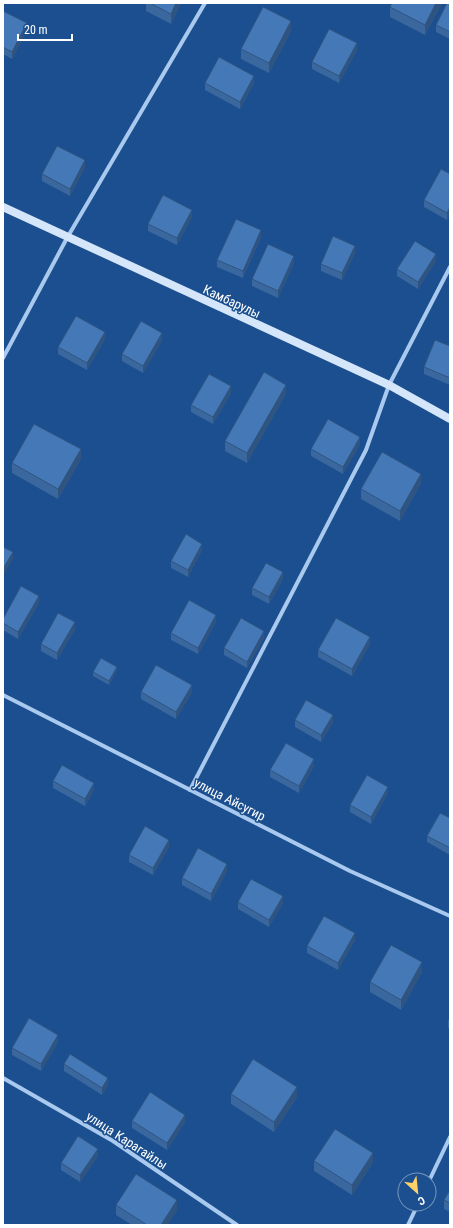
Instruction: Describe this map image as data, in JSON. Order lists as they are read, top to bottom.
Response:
{
  "streets": {
    "street": ["Камбарулы", "улица Айсугир", "улица Карагайлы"]
  },
  "scale_bar": "20 m",
  "north": "bottom right"
}
